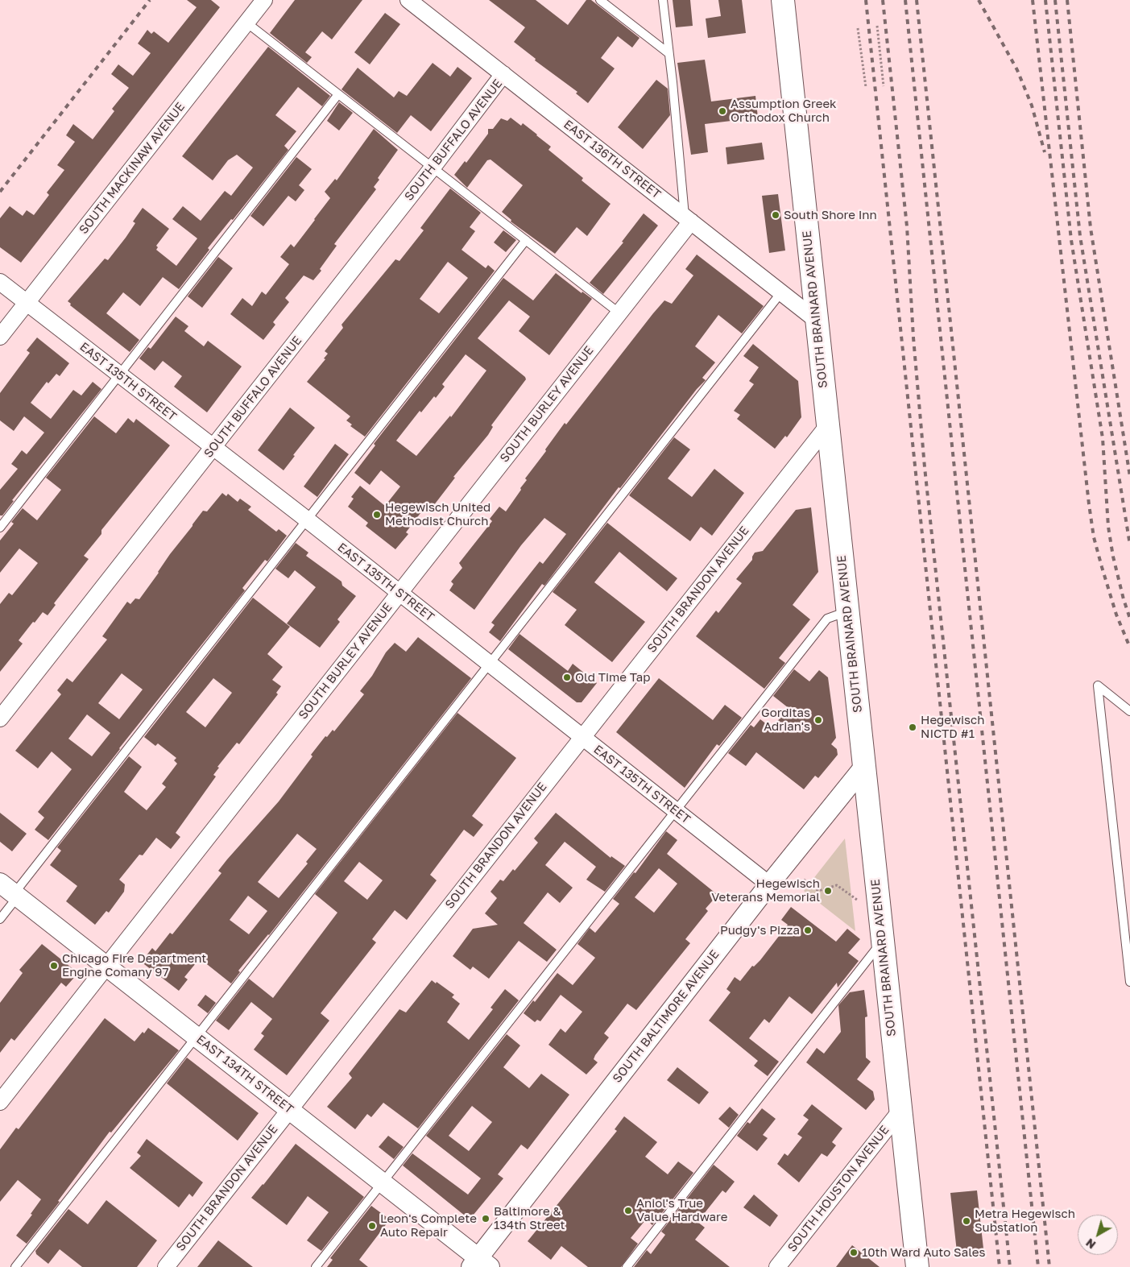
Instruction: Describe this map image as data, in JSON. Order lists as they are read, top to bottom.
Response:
{
  "streets": {
    "main road": ["SOUTH BRAINARD AVENUE"],
    "street": [
      "SOUTH BUFFALO AVENUE",
      "EAST 136TH STREET",
      "SOUTH MACKINAW AVENUE",
      "EAST 135TH STREET",
      "SOUTH BURLEY AVENUE",
      "SOUTH BRANDON AVENUE",
      "SOUTH BALTIMORE AVENUE",
      "EAST 134TH STREET",
      "SOUTH HOUSTON AVENUE"
    ]
  },
  "crossings": [
    ["SOUTH BUFFALO AVENUE", "EAST 136TH STREET"],
    ["SOUTH BUFFALO AVENUE", "EAST 135TH STREET"],
    ["EAST 136TH STREET", "SOUTH BRAINARD AVENUE"],
    ["EAST 136TH STREET", "SOUTH BURLEY AVENUE"],
    ["SOUTH MACKINAW AVENUE", "EAST 135TH STREET"],
    ["SOUTH BRAINARD AVENUE", "SOUTH BRANDON AVENUE"],
    ["SOUTH BRAINARD AVENUE", "SOUTH BALTIMORE AVENUE"],
    ["SOUTH BRAINARD AVENUE", "SOUTH HOUSTON AVENUE"],
    ["EAST 135TH STREET", "SOUTH BURLEY AVENUE"],
    ["EAST 135TH STREET", "SOUTH BRANDON AVENUE"],
    ["EAST 135TH STREET", "SOUTH BALTIMORE AVENUE"],
    ["SOUTH BURLEY AVENUE", "EAST 134TH STREET"],
    ["SOUTH BRANDON AVENUE", "EAST 134TH STREET"],
    ["SOUTH BALTIMORE AVENUE", "EAST 134TH STREET"]
  ],
  "places": [
    "Assumption Greek Orthodox Church",
    "South Shore Inn",
    "Hegewisch United Methodist Church",
    "Old Time Tap",
    "Gorditas Adrian's",
    "Hegewisch NICTD #1",
    "Hegewisch Veterans Memorial",
    "Pudgy's Pizza",
    "Chicago Fire Department Engine Comany 97",
    "Aniol's True Value Hardware",
    "Baltimore & 134th Street",
    "Metra Hegewisch Substation",
    "Leon's Complete Auto Repair",
    "10th Ward Auto Sales"
  ],
  "north": "bottom left"
}
